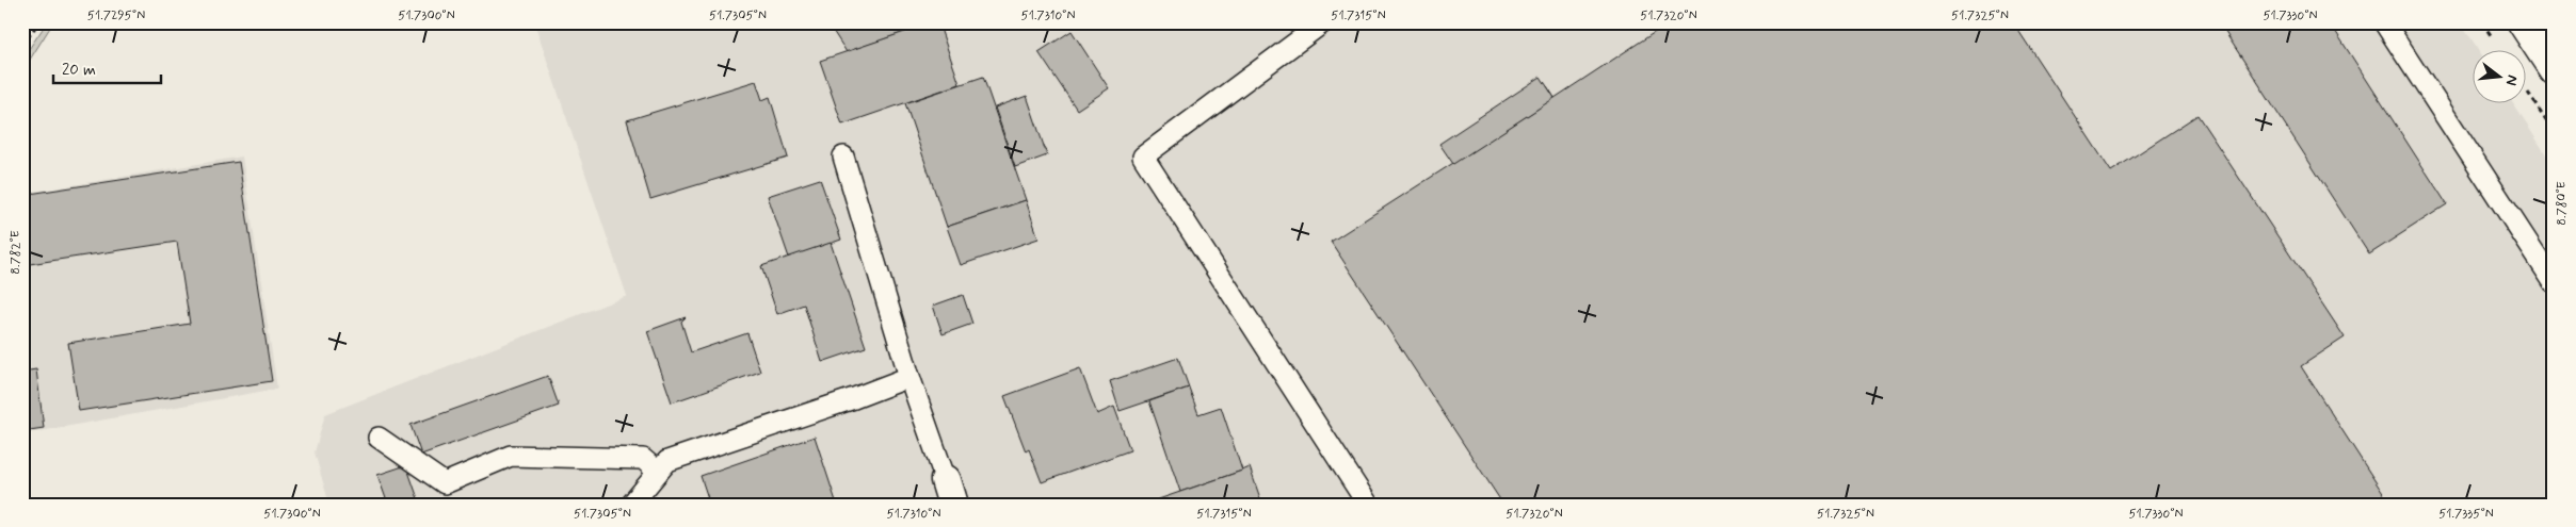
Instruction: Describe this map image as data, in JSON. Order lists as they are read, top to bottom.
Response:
{
  "scale_bar": "20 m",
  "north": "right",
  "coordinates": [
    "51.7295°N",
    "51.7300°N",
    "51.7305°N",
    "51.7310°N",
    "51.7315°N",
    "51.7320°N",
    "51.7325°N",
    "51.7330°N",
    "8.780°E",
    "8.782°E",
    "51.7335°N"
  ]
}
